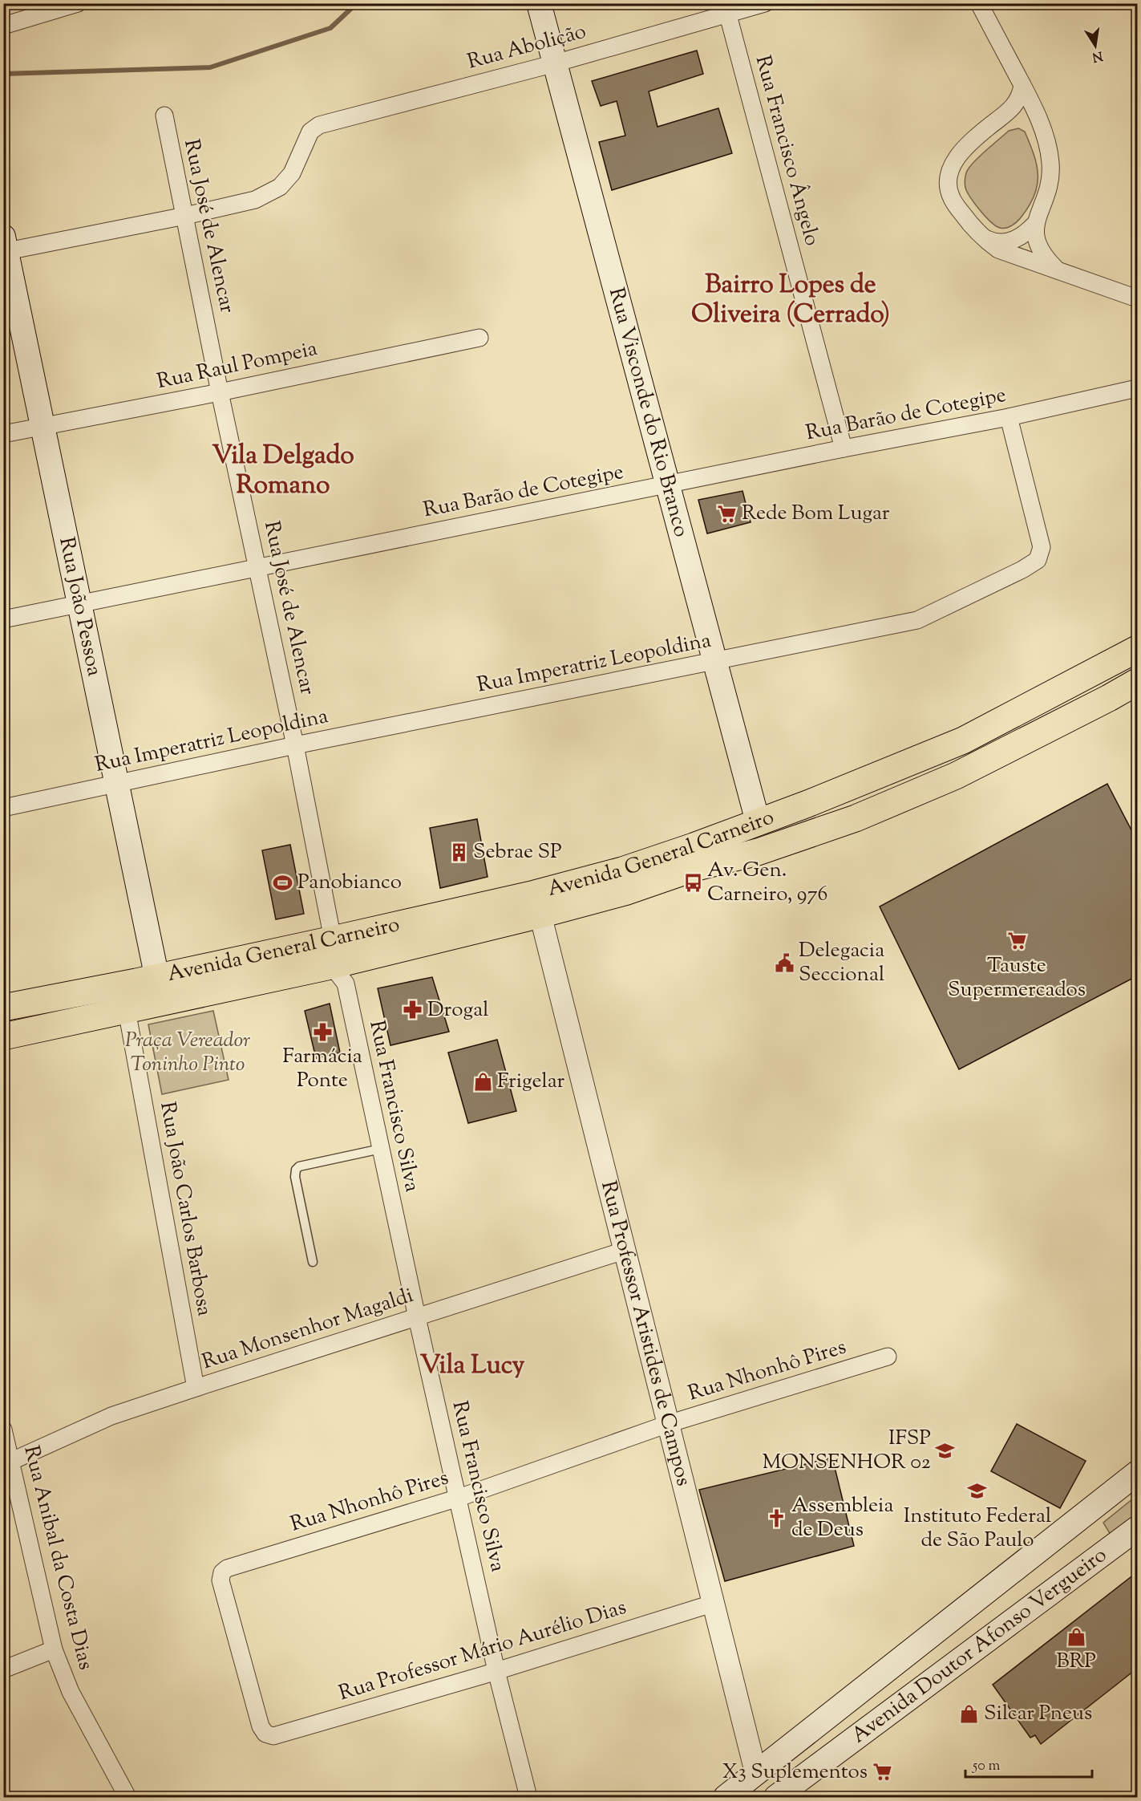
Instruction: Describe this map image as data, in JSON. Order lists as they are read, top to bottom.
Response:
{
  "streets": {
    "main road": [
      "Rua Visconde do Rio Branco",
      "Rua João Pessoa",
      "Avenida General Carneiro",
      "Avenida Doutor Afonso Vergueiro"
    ],
    "street": [
      "Rua Abolição",
      "Rua Francisco Ângelo",
      "Rua José de Alencar",
      "Rua Raul Pompeia",
      "Rua Barão de Cotegipe",
      "Rua Imperatriz Leopoldina",
      "Rua Francisco Silva",
      "Rua João Carlos Barbosa",
      "Rua Monsenhor Magaldi",
      "Rua Professor Aristides de Campos",
      "Rua Nhonhô Pires",
      "Rua Anibal da Costa Dias",
      "Rua Professor Mário Aurélio Dias"
    ]
  },
  "crossings": [
    ["Rua Abolição", "Rua Francisco Ângelo"],
    ["Rua Abolição", "Rua José de Alencar"],
    ["Rua Abolição", "Rua Visconde do Rio Branco"],
    ["Rua Francisco Ângelo", "Rua Barão de Cotegipe"],
    ["Rua José de Alencar", "Rua Raul Pompeia"],
    ["Rua José de Alencar", "Rua Barão de Cotegipe"],
    ["Rua José de Alencar", "Rua Imperatriz Leopoldina"],
    ["Rua José de Alencar", "Avenida General Carneiro"],
    ["Rua Raul Pompeia", "Rua João Pessoa"],
    ["Rua Visconde do Rio Branco", "Rua Barão de Cotegipe"],
    ["Rua Visconde do Rio Branco", "Rua Imperatriz Leopoldina"],
    ["Rua Visconde do Rio Branco", "Avenida General Carneiro"],
    ["Rua Barão de Cotegipe", "Rua João Pessoa"],
    ["Rua Barão de Cotegipe", "Rua Imperatriz Leopoldina"],
    ["Rua João Pessoa", "Rua Imperatriz Leopoldina"],
    ["Rua João Pessoa", "Avenida General Carneiro"],
    ["Avenida General Carneiro", "Rua Francisco Silva"],
    ["Avenida General Carneiro", "Rua João Carlos Barbosa"],
    ["Avenida General Carneiro", "Rua Professor Aristides de Campos"],
    ["Rua Francisco Silva", "Rua Monsenhor Magaldi"],
    ["Rua Francisco Silva", "Rua Nhonhô Pires"],
    ["Rua Francisco Silva", "Rua Professor Mário Aurélio Dias"],
    ["Rua João Carlos Barbosa", "Rua Monsenhor Magaldi"],
    ["Rua Monsenhor Magaldi", "Rua Professor Aristides de Campos"],
    ["Rua Monsenhor Magaldi", "Rua Anibal da Costa Dias"],
    ["Rua Professor Aristides de Campos", "Rua Nhonhô Pires"],
    ["Rua Professor Aristides de Campos", "Avenida Doutor Afonso Vergueiro"],
    ["Rua Professor Aristides de Campos", "Rua Professor Mário Aurélio Dias"],
    ["Rua Nhonhô Pires", "Rua Professor Mário Aurélio Dias"]
  ],
  "districts": ["Bairro Lopes de Oliveira (Cerrado)", "Vila Delgado Romano", "Vila Lucy"],
  "parks": ["Praça Vereador Toninho Pinto"],
  "places": {
    "supermarket": ["Rede Bom Lugar", "Tauste Supermercados", "X3 Suplementos"],
    "building": ["Sebrae SP"],
    "sports": ["Panobianco"],
    "bus stop": ["Av. Gen. Carneiro, 976"],
    "public building": ["Delegacia Seccional"],
    "pharmacy": ["Drogal", "Farmácia Ponte"],
    "shop": ["Frigelar", "BRP", "Silcar Pneus"],
    "school or university": ["IFSP MONSENHOR 02", "Instituto Federal de São Paulo"],
    "church": ["Assembleia de Deus"]
  },
  "scale_bar": "50 m",
  "north": "bottom"
}
